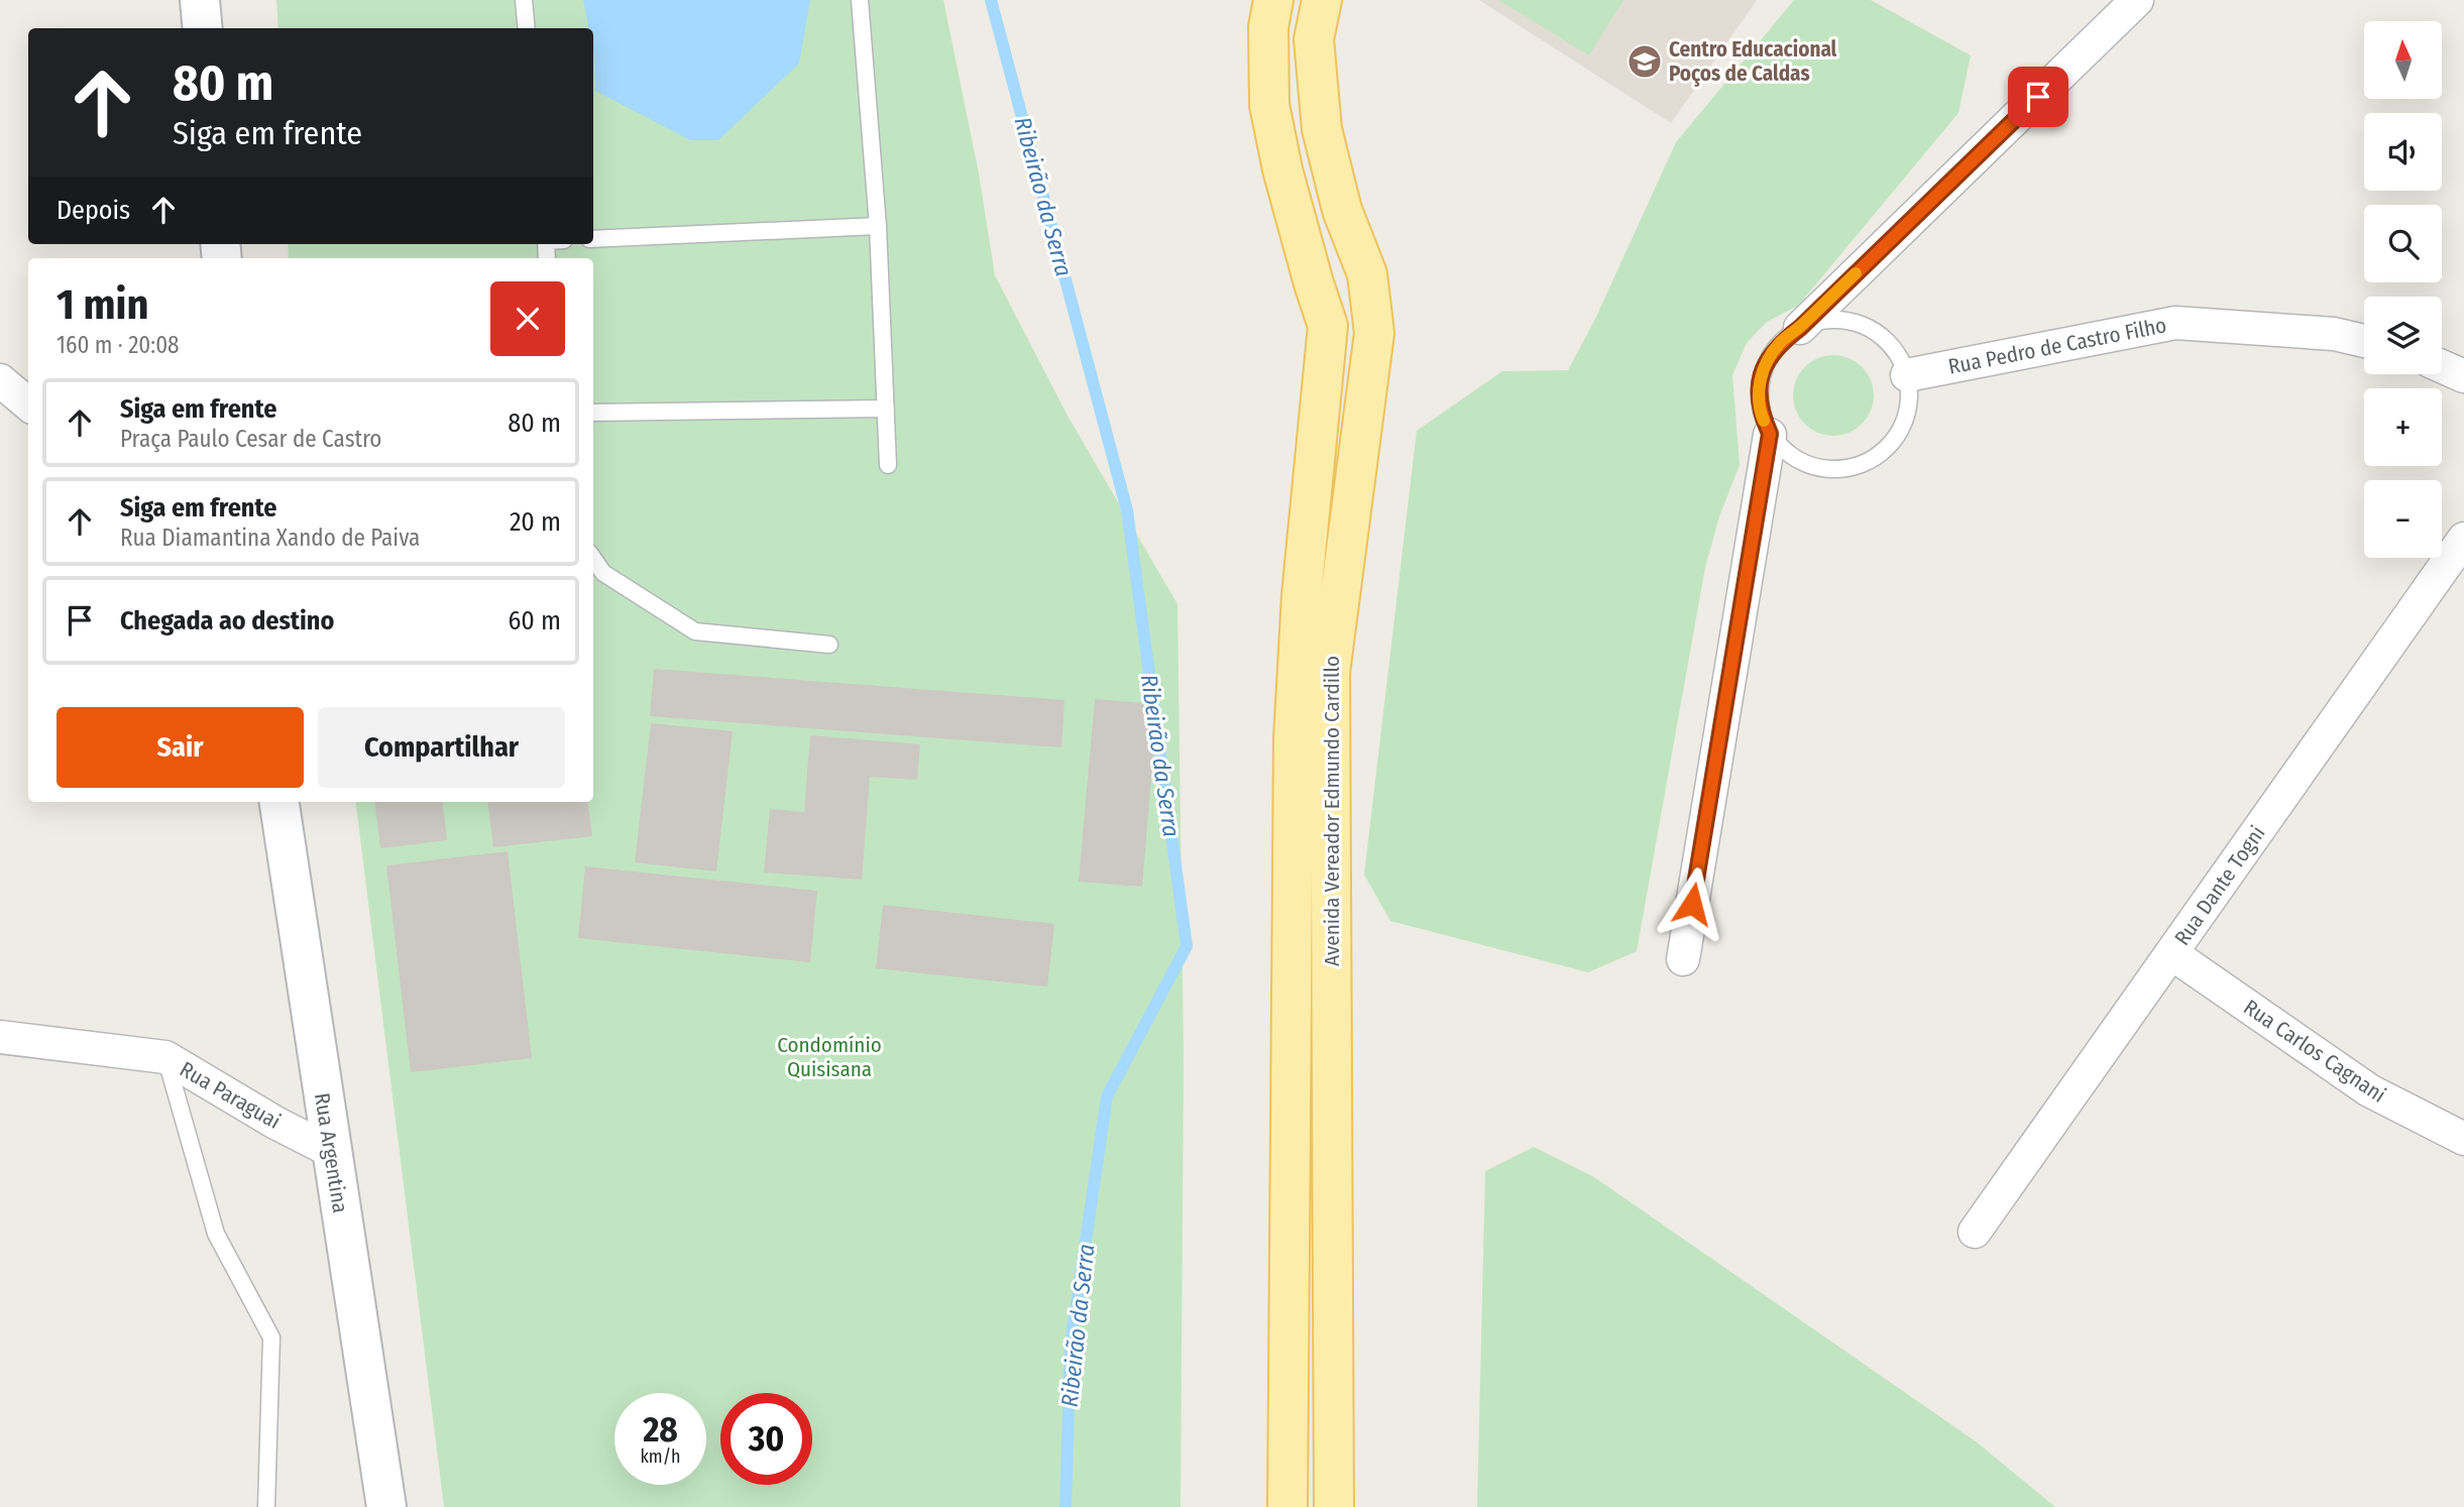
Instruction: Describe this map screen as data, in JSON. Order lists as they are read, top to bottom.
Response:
{
  "streets": {
    "main road": ["Avenida Vereador Edmundo Cardillo"],
    "street": [
      "Rua Pedro de Castro Filho",
      "Rua Dante Togni",
      "Rua Carlos Cagnani",
      "Rua Paraguai",
      "Rua Argentina"
    ]
  },
  "crossings": [
    ["Rua Dante Togni", "Rua Carlos Cagnani"],
    ["Rua Paraguai", "Rua Argentina"]
  ],
  "water": ["Ribeirão da Serra"],
  "parks": ["Condomínio Quisisana"],
  "places": {
    "school or university": ["Centro Educacional Poços de Caldas"]
  },
  "north": "top",
  "page": {
    "map_buttons": ["+", "−"],
    "turn": ["80 m", "Siga em frente"],
    "then": "Depois",
    "heading": ["1 min", "160 m · 20:08"],
    "list": [
      {
        "name": "Siga em frente",
        "note": "Praça Paulo Cesar de Castro",
        "value": "80 m"
      },
      {
        "name": "Siga em frente",
        "note": "Rua Diamantina Xando de Paiva",
        "value": "20 m"
      },
      {
        "name": "Chegada ao destino",
        "value": "60 m"
      }
    ],
    "buttons": ["Sair", "Compartilhar"],
    "speed": "28 km/h",
    "limit": "30"
  }
}
